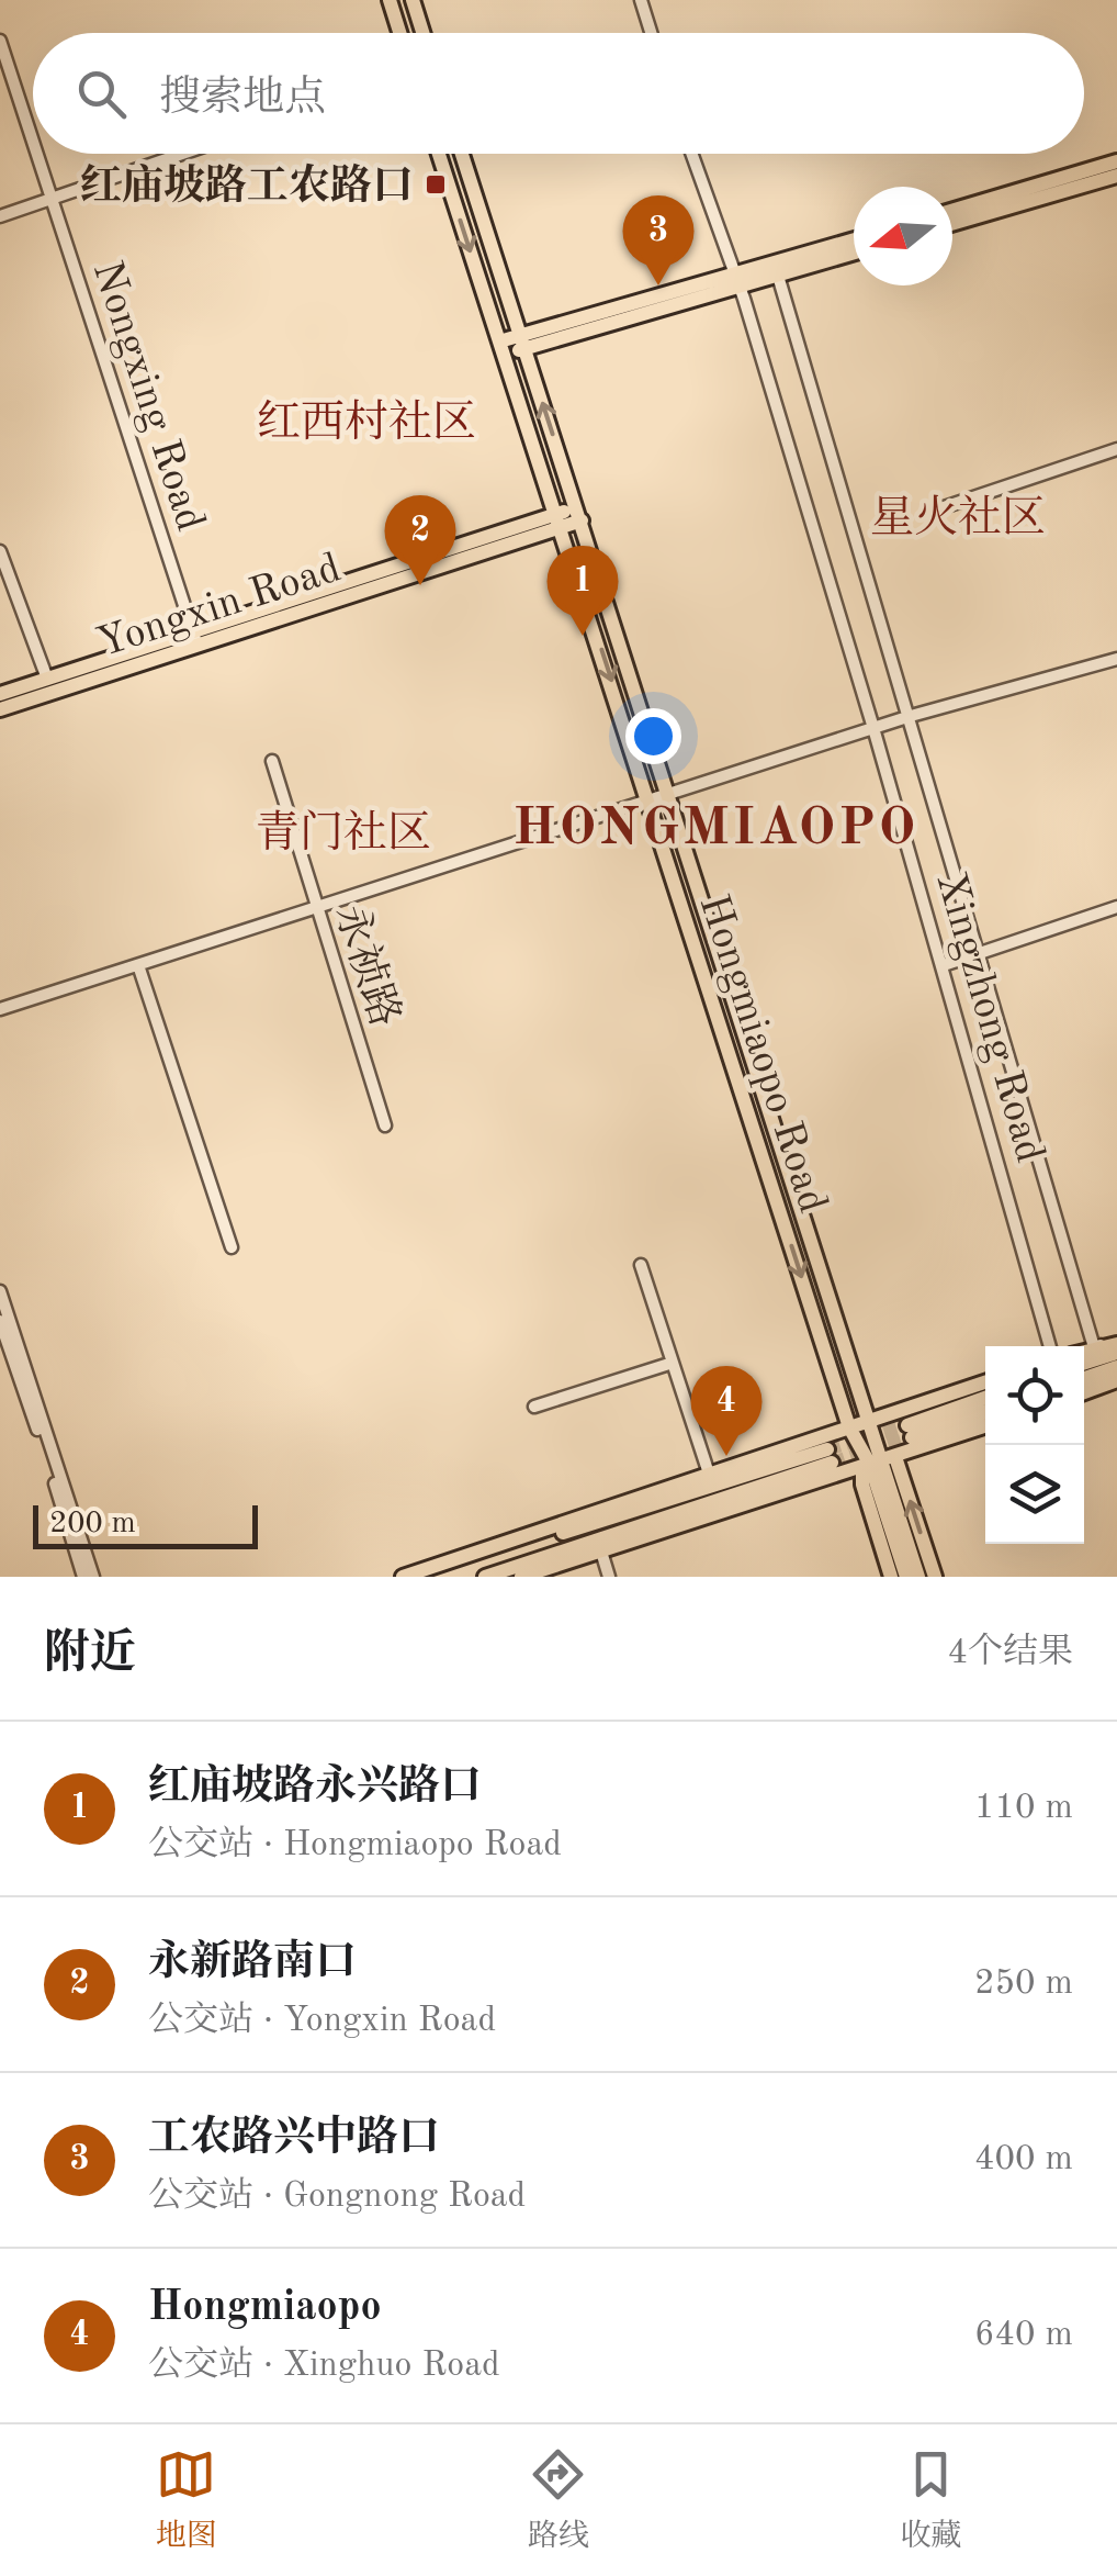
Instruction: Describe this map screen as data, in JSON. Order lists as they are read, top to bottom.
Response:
{
  "streets": {
    "main road": ["Yongxin Road", "Hongmiaopo Road"],
    "street": ["Nongxing Road", "永祯路", "Xingzhong Road"]
  },
  "crossings": [
    ["Nongxing Road", "Yongxin Road"],
    ["Yongxin Road", "Hongmiaopo Road"]
  ],
  "districts": [
    "红西村社区",
    "星火社区",
    "HONGMIAOPO",
    "青门社区"
  ],
  "places": {
    "transit": ["红庙坡路工农路口"]
  },
  "scale_bar": "200 m",
  "north": "left",
  "page": {
    "search": "搜索地点",
    "pins": [
      "3",
      "2",
      "1",
      "4"
    ],
    "scale": "200 m",
    "heading": ["附近", "4个结果"],
    "list": [
      {
        "mark": "1",
        "name": "红庙坡路永兴路口",
        "note": "公交站 · Hongmiaopo Road",
        "value": "110 m"
      },
      {
        "mark": "2",
        "name": "永新路南口",
        "note": "公交站 · Yongxin Road",
        "value": "250 m"
      },
      {
        "mark": "3",
        "name": "工农路兴中路口",
        "note": "公交站 · Gongnong Road",
        "value": "400 m"
      },
      {
        "mark": "4",
        "name": "Hongmiaopo",
        "note": "公交站 · Xinghuo Road",
        "value": "640 m"
      }
    ],
    "nav": ["地图", "路线", "收藏"]
  }
}
